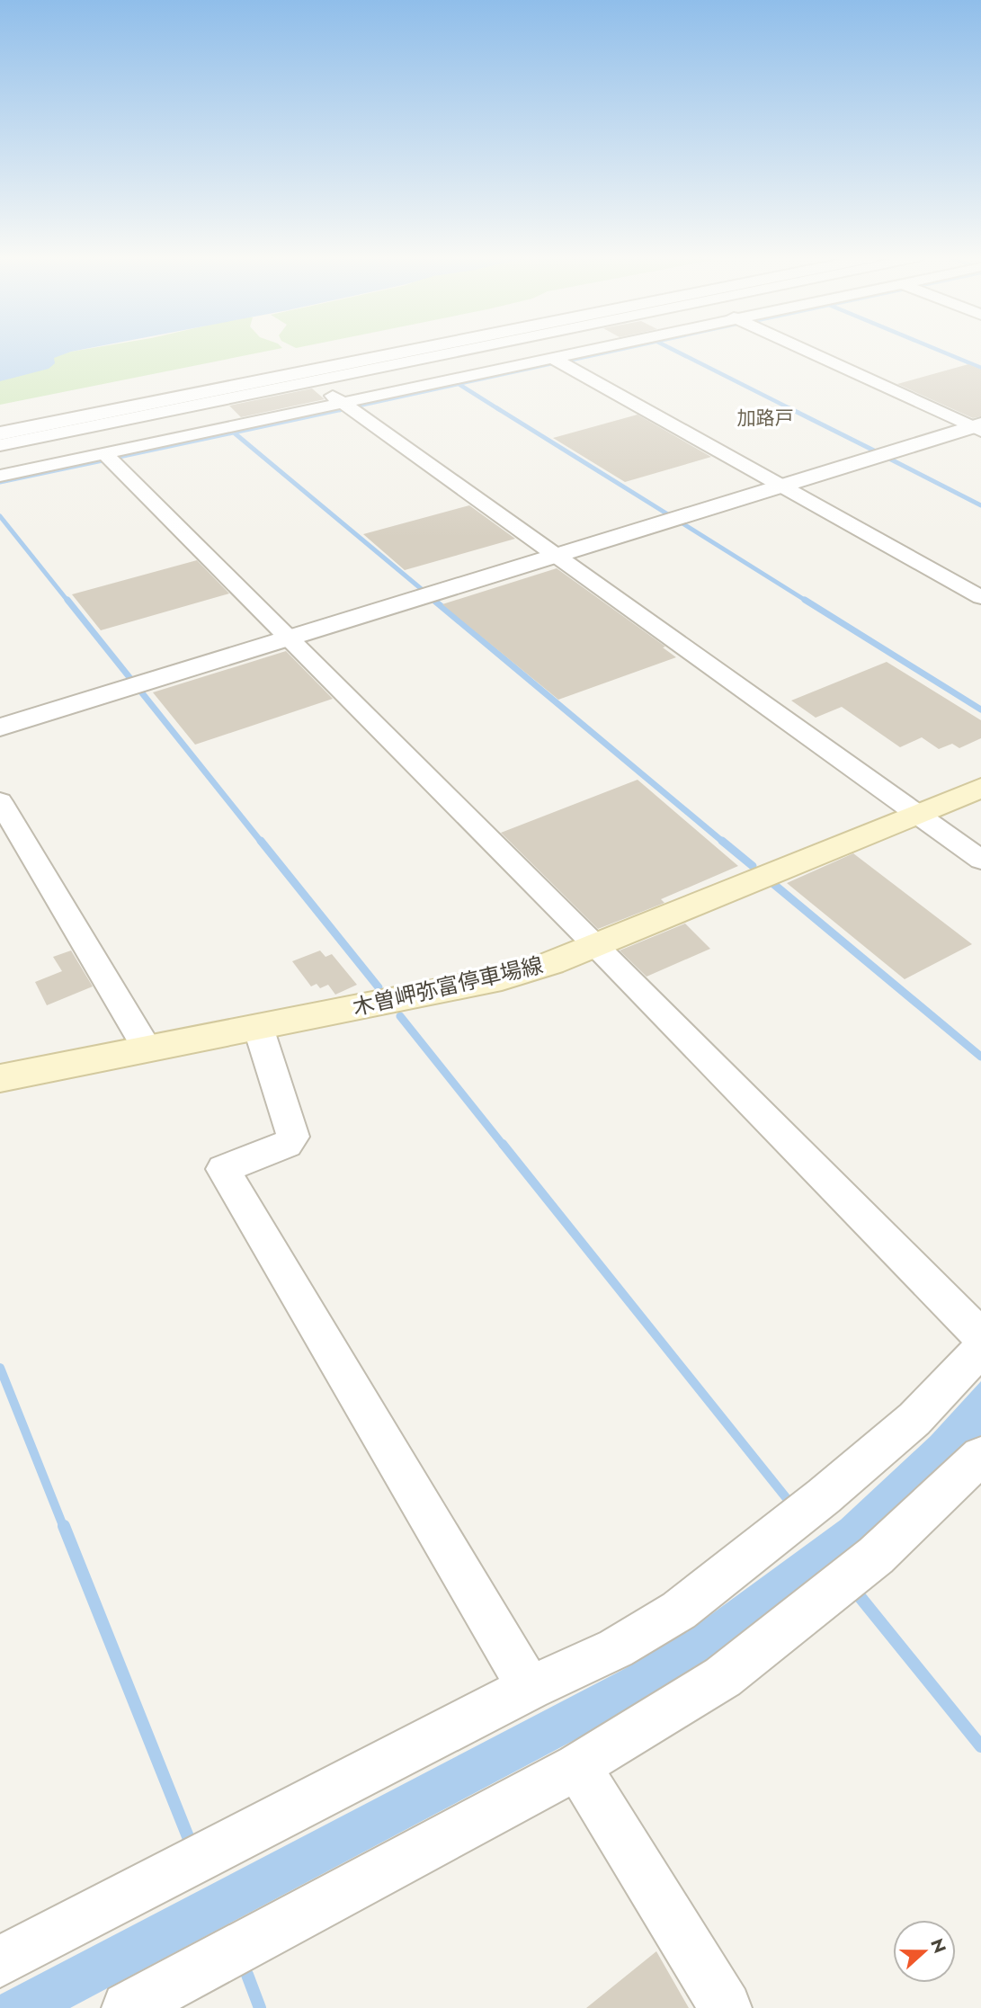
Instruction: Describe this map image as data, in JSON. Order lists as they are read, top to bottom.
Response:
{
  "streets": {
    "main road": ["木曽岬弥富停車場線"]
  },
  "districts": ["加路戸"],
  "north": "right"
}
